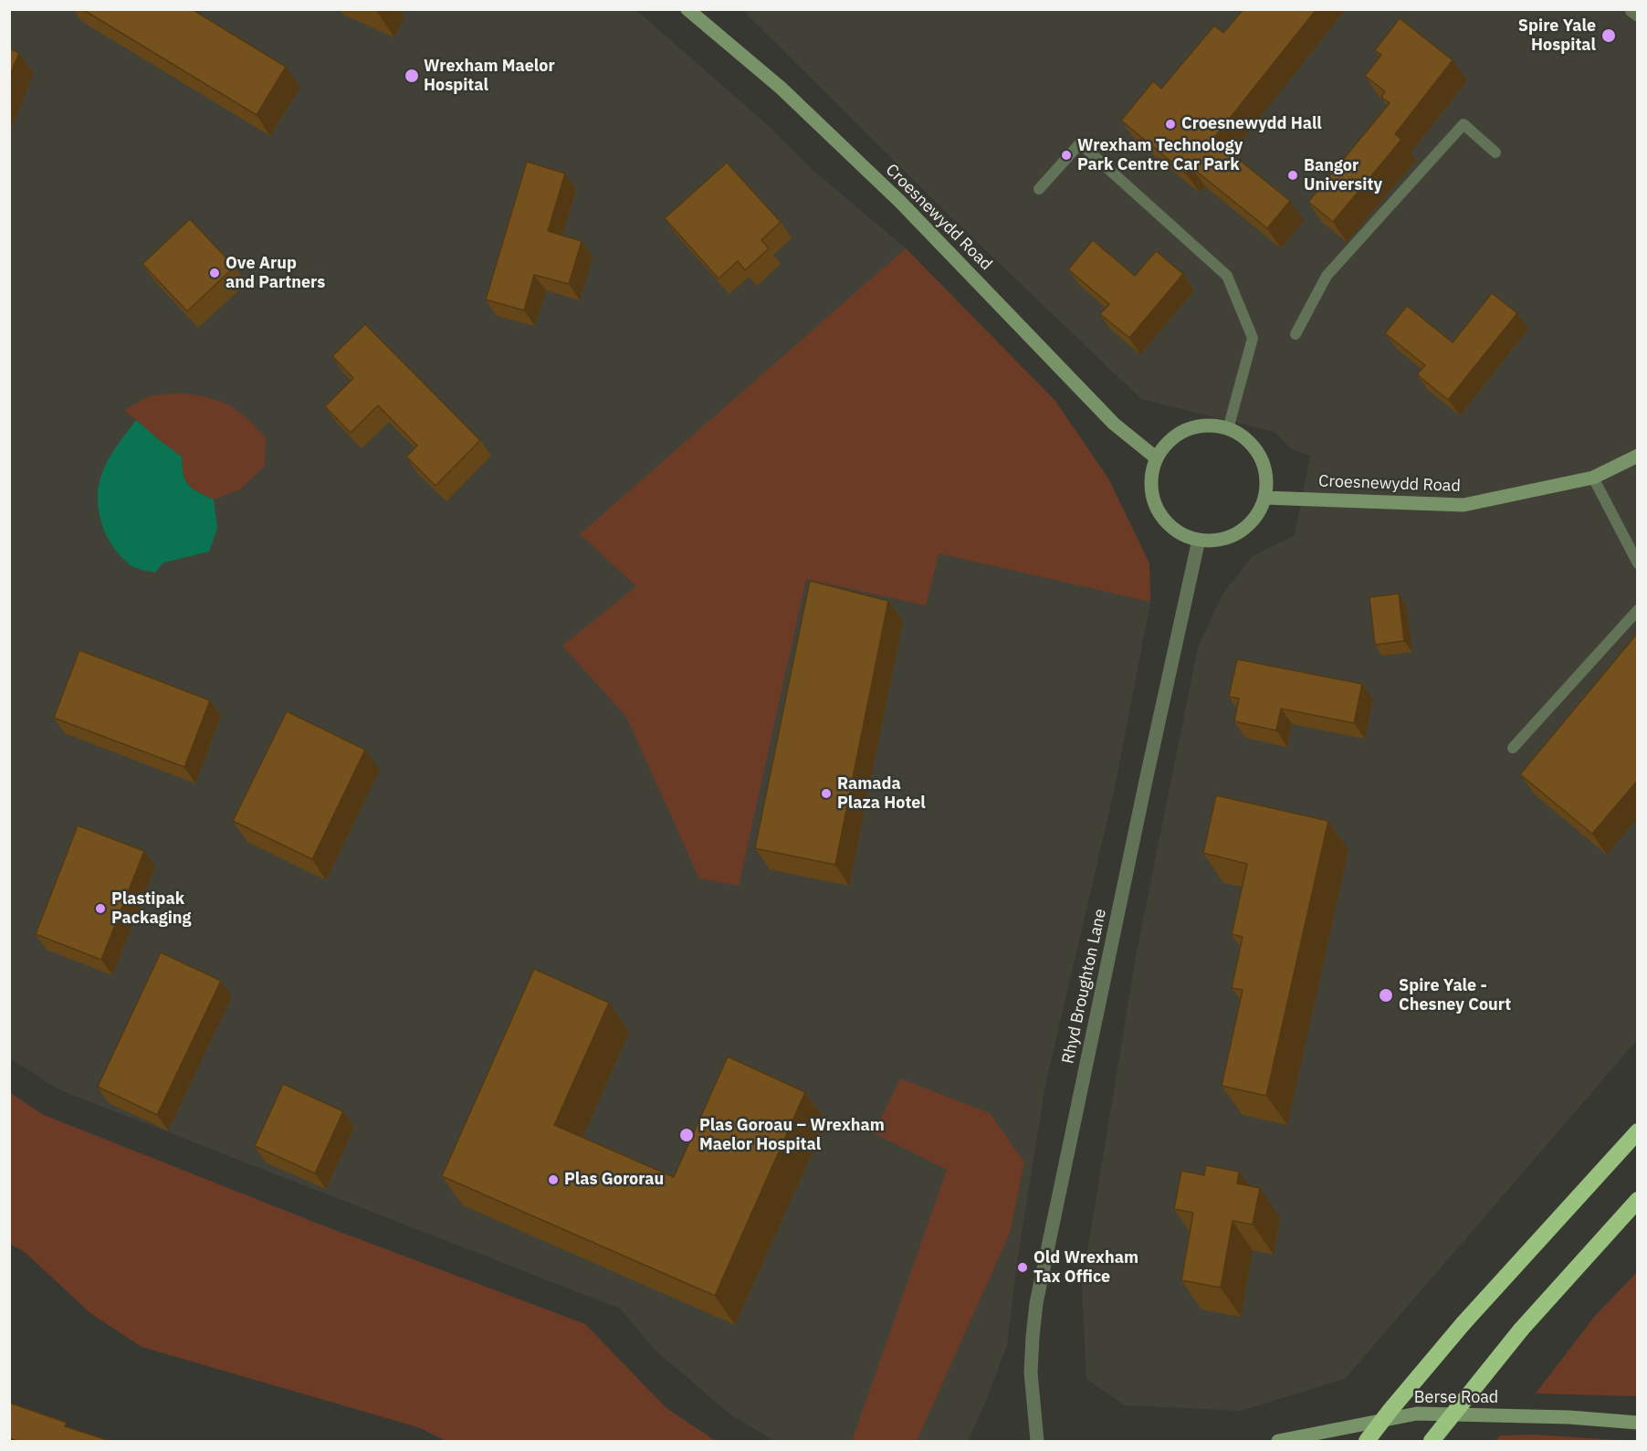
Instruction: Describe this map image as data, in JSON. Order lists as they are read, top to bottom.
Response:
{
  "streets": {
    "street": ["Croesnewydd Road", "Rhyd Broughton Lane", "Berse Road"]
  },
  "crossings": [
    ["Croesnewydd Road", "Rhyd Broughton Lane"]
  ],
  "places": [
    "Spire Yale Hospital",
    "Wrexham Maelor Hospital",
    "Croesnewydd Hall",
    "Wrexham Technology Park Centre Car Park",
    "Bangor University",
    "Ove Arup and Partners",
    "Ramada Plaza Hotel",
    "Plastipak Packaging",
    "Spire Yale - Chesney Court",
    "Plas Goroau – Wrexham Maelor Hospital",
    "Plas Gororau",
    "Old Wrexham Tax Office"
  ]
}
